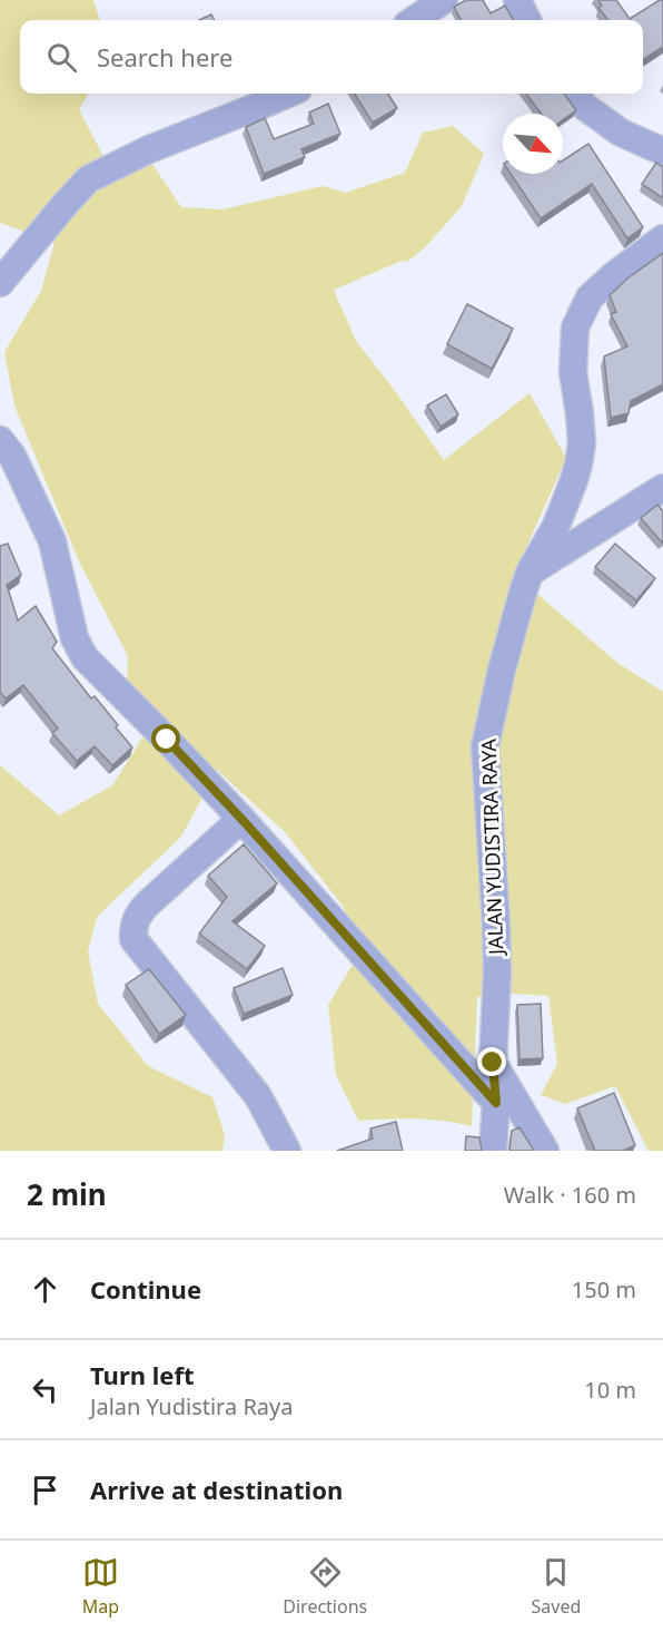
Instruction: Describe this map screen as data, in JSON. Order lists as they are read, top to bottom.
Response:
{
  "streets": {
    "street": ["JALAN YUDISTIRA RAYA"]
  },
  "north": "bottom right",
  "page": {
    "search": "Search here",
    "heading": ["2 min", "Walk · 160 m"],
    "list": [
      ["Continue", "150 m"],
      ["Turn left", "Jalan Yudistira Raya", "10 m"],
      "Arrive at destination"
    ],
    "nav": ["Map", "Directions", "Saved"]
  }
}
